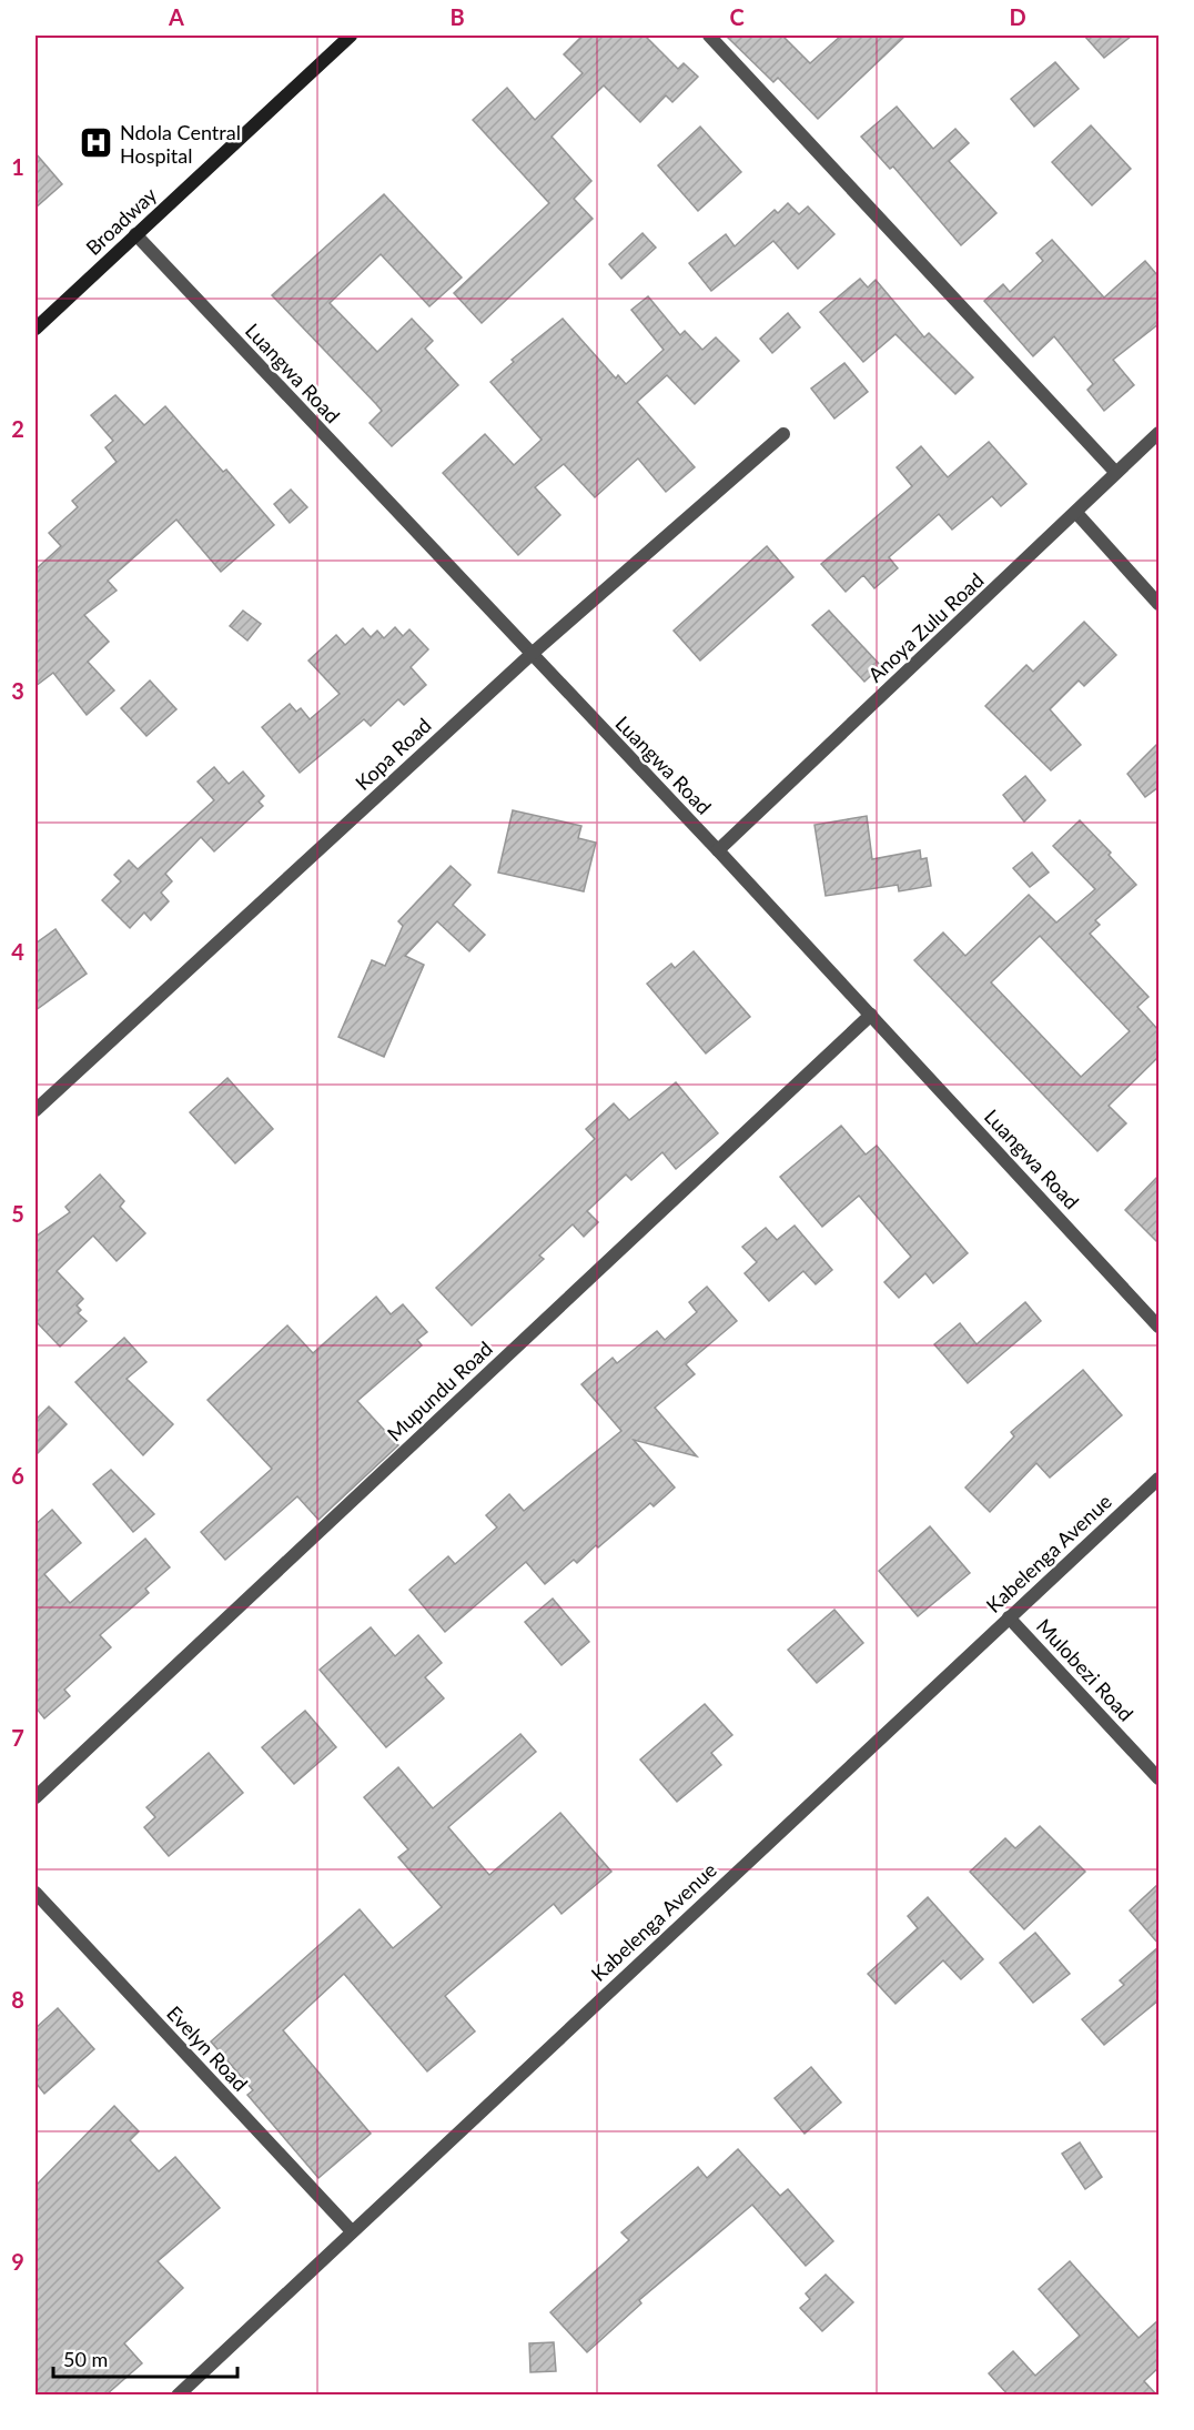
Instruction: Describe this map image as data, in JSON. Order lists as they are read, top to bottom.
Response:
{
  "streets": {
    "main road": ["Broadway"],
    "street": [
      "Luangwa Road",
      "Anoya Zulu Road",
      "Kopa Road",
      "Mupundu Road",
      "Kabelenga Avenue",
      "Mulobezi Road",
      "Evelyn Road"
    ]
  },
  "crossings": [
    ["Broadway", "Luangwa Road"],
    ["Luangwa Road", "Anoya Zulu Road"],
    ["Luangwa Road", "Kopa Road"],
    ["Luangwa Road", "Mupundu Road"],
    ["Kabelenga Avenue", "Mulobezi Road"],
    ["Kabelenga Avenue", "Evelyn Road"]
  ],
  "places": {
    "hospital": ["Ndola Central Hospital"]
  },
  "scale_bar": "50 m",
  "grid": {
    "columns": [
      "A",
      "B",
      "C",
      "D"
    ],
    "rows": [
      "1",
      "2",
      "3",
      "4",
      "5",
      "6",
      "7",
      "8",
      "9"
    ]
  }
}
